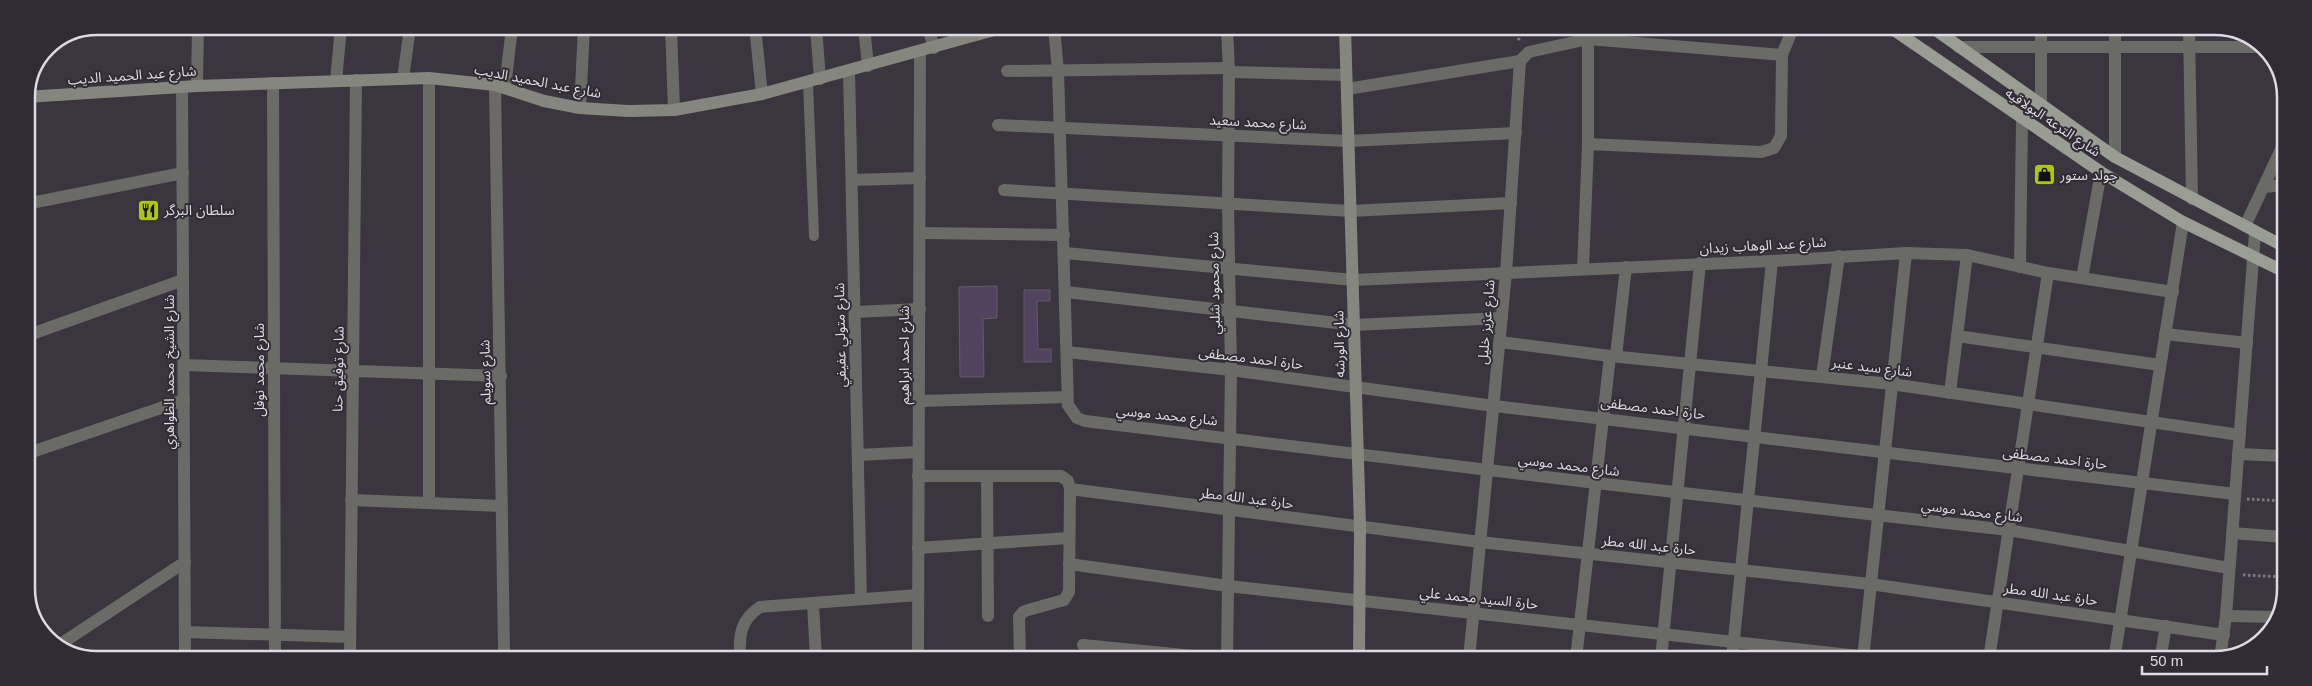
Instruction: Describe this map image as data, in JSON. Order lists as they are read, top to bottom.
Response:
{
  "streets": {
    "main road": ["شارع الترعه البولاقيه"],
    "street": [
      "شارع عبد الحميد الديب",
      "شارع محمد سعيد",
      "شارع عبد الوهاب زيدان",
      "شارع محمود شلبي",
      "شارع عزيز خليل",
      "شارع متولي عفيفي",
      "شارع الورشه",
      "شارع احمد ابراهيم",
      "حارة احمد مصطفى",
      "شارع سيد عنبر",
      "شارع توفيق حنا",
      "شارع محمد نوفل",
      "شارع الشيخ محمد الظواهري",
      "شارع سويلم",
      "شارع محمد موسي",
      "حارة عبد الله مطر",
      "حارة السيد محمد علي"
    ]
  },
  "crossings": [
    ["شارع عبد الحميد الديب", "شارع متولي عفيفي"],
    ["شارع عبد الحميد الديب", "شارع احمد ابراهيم"],
    ["شارع عبد الحميد الديب", "شارع توفيق حنا"],
    ["شارع عبد الحميد الديب", "شارع محمد نوفل"],
    ["شارع عبد الحميد الديب", "شارع الشيخ محمد الظواهري"],
    ["شارع عبد الحميد الديب", "شارع سويلم"],
    ["شارع محمد سعيد", "شارع محمود شلبي"],
    ["شارع محمد سعيد", "شارع عزيز خليل"],
    ["شارع محمد سعيد", "شارع الورشه"],
    ["شارع عبد الوهاب زيدان", "شارع محمود شلبي"],
    ["شارع عبد الوهاب زيدان", "شارع عزيز خليل"],
    ["شارع عبد الوهاب زيدان", "شارع الورشه"],
    ["شارع محمود شلبي", "حارة احمد مصطفى"],
    ["شارع محمود شلبي", "شارع محمد موسي"],
    ["شارع محمود شلبي", "حارة عبد الله مطر"],
    ["شارع محمود شلبي", "حارة السيد محمد علي"],
    ["شارع عزيز خليل", "حارة احمد مصطفى"],
    ["شارع عزيز خليل", "شارع سيد عنبر"],
    ["شارع عزيز خليل", "شارع محمد موسي"],
    ["شارع عزيز خليل", "حارة عبد الله مطر"],
    ["شارع عزيز خليل", "حارة السيد محمد علي"],
    ["شارع الورشه", "حارة احمد مصطفى"],
    ["شارع الورشه", "شارع محمد موسي"],
    ["شارع الورشه", "حارة عبد الله مطر"],
    ["شارع الورشه", "حارة السيد محمد علي"]
  ],
  "places": {
    "shop": ["جولد ستور"],
    "restaurant": ["سلطان البرگر"]
  },
  "scale_bar": "50 m"
}
